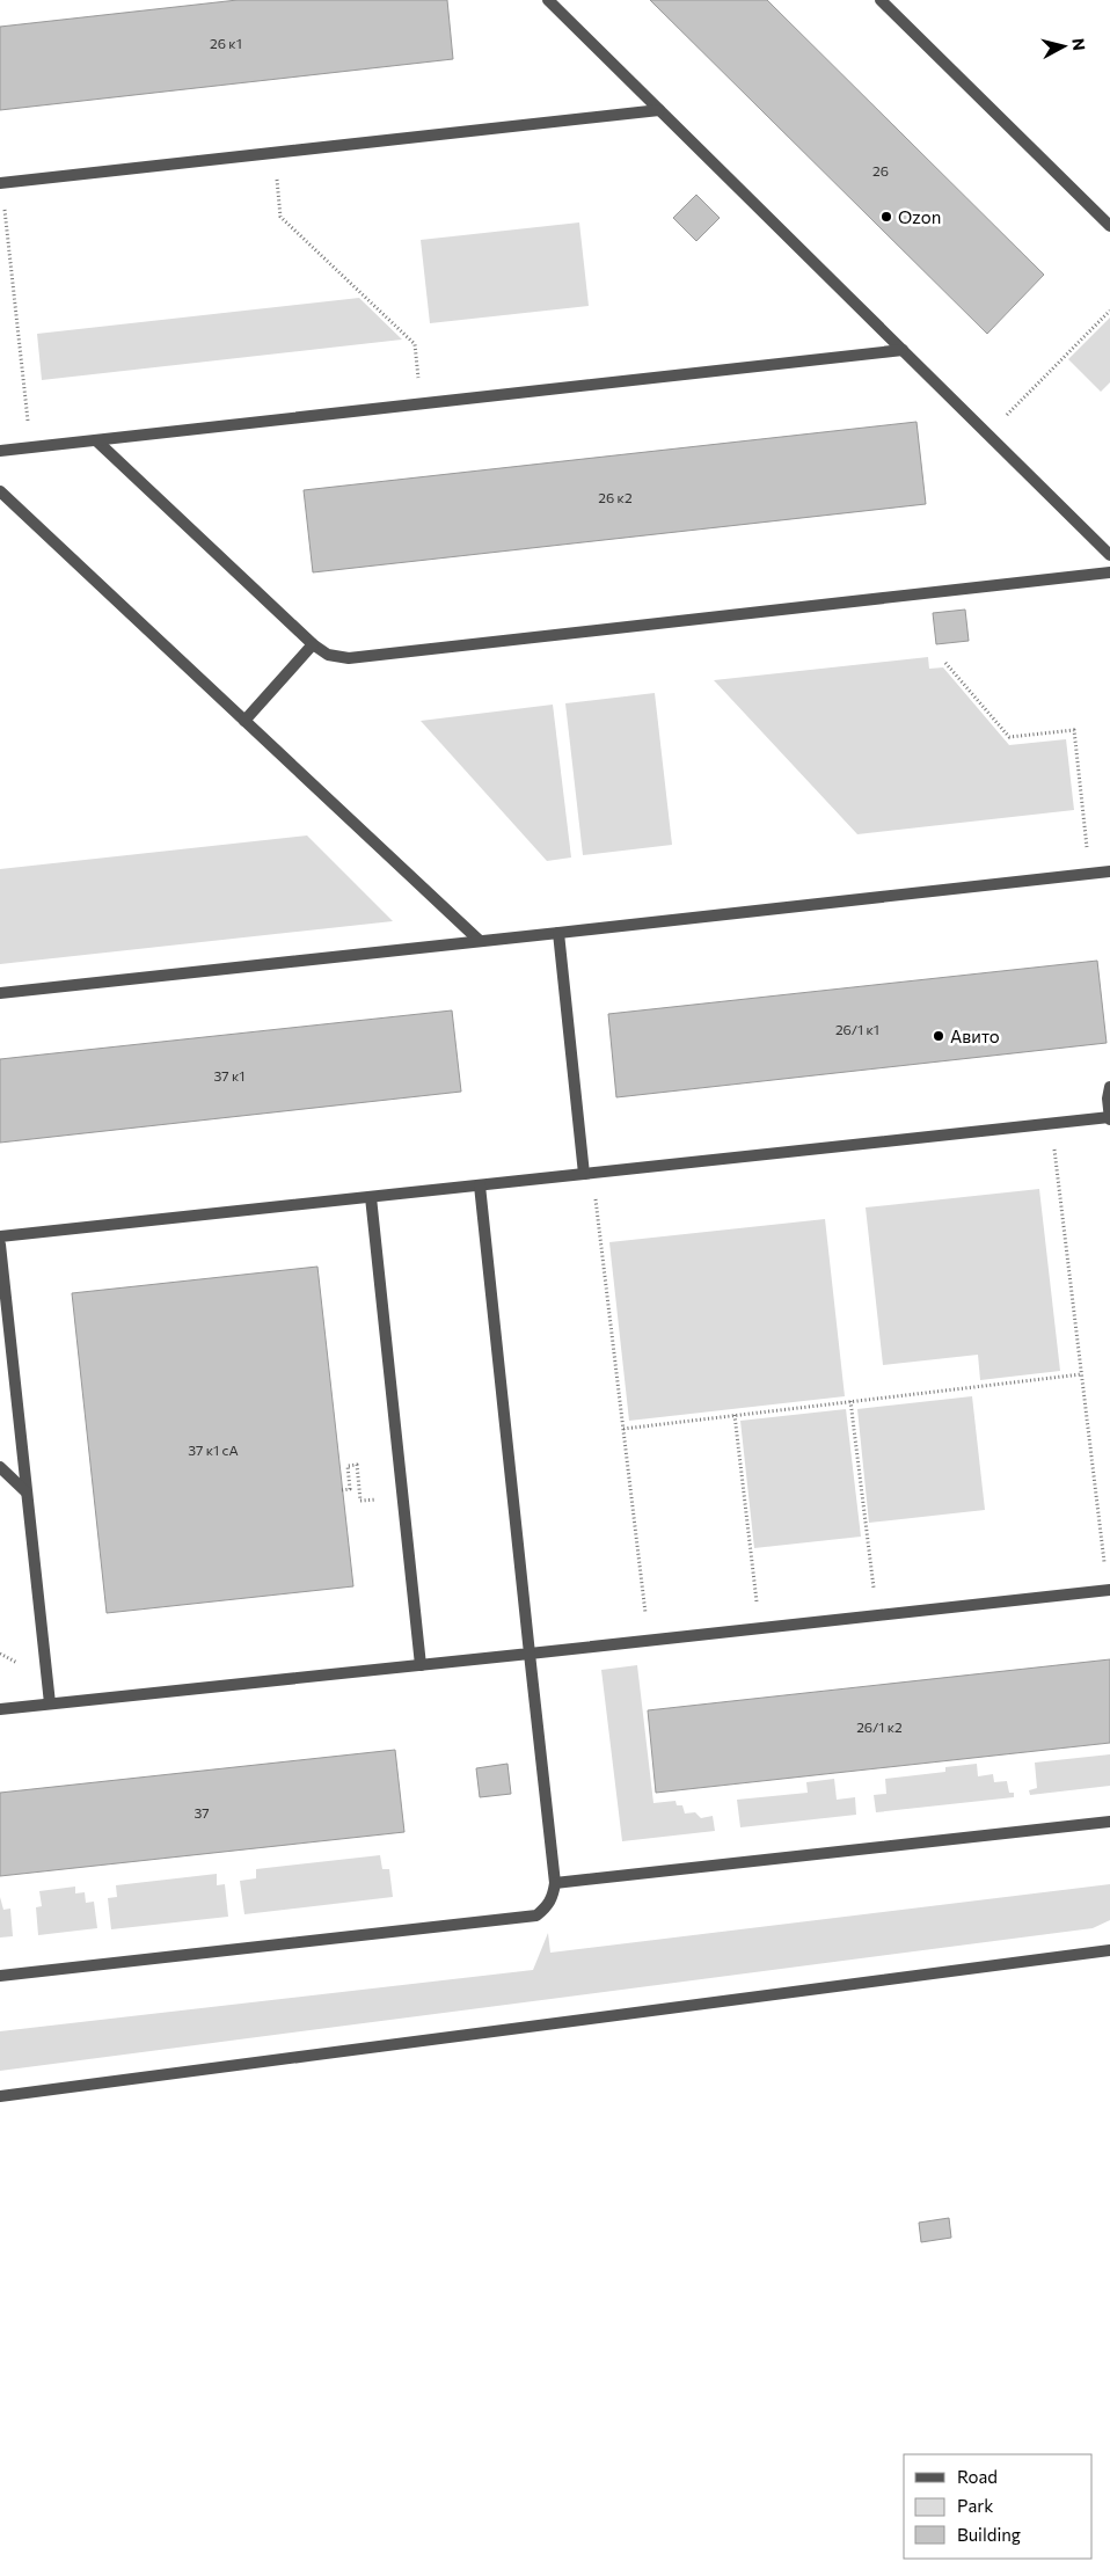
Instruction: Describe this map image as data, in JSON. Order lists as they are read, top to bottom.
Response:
{
  "places": ["Ozon", "Авито"],
  "house_numbers": [
    "26 к1",
    "26",
    "26 к2",
    "26/1 к1",
    "37 к1",
    "37 к1 сА",
    "26/1 к2",
    "37"
  ],
  "legend": ["Road", "Park", "Building"],
  "north": "right"
}
